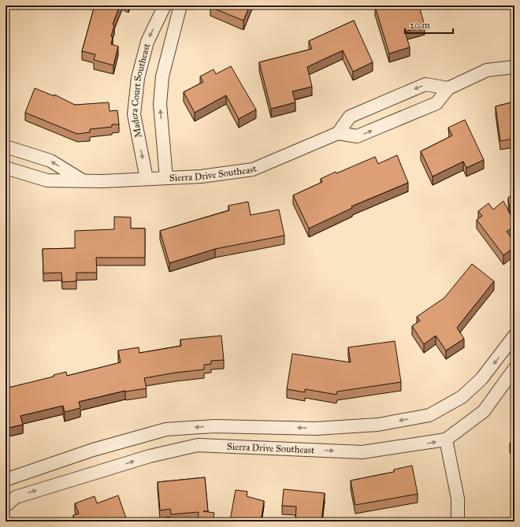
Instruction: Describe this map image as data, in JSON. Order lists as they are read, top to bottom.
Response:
{
  "streets": {
    "street": ["Madera Court Southeast", "Sierra Drive Southeast"]
  },
  "crossings": [
    ["Madera Court Southeast", "Sierra Drive Southeast"]
  ],
  "scale_bar": "20 m"
}
